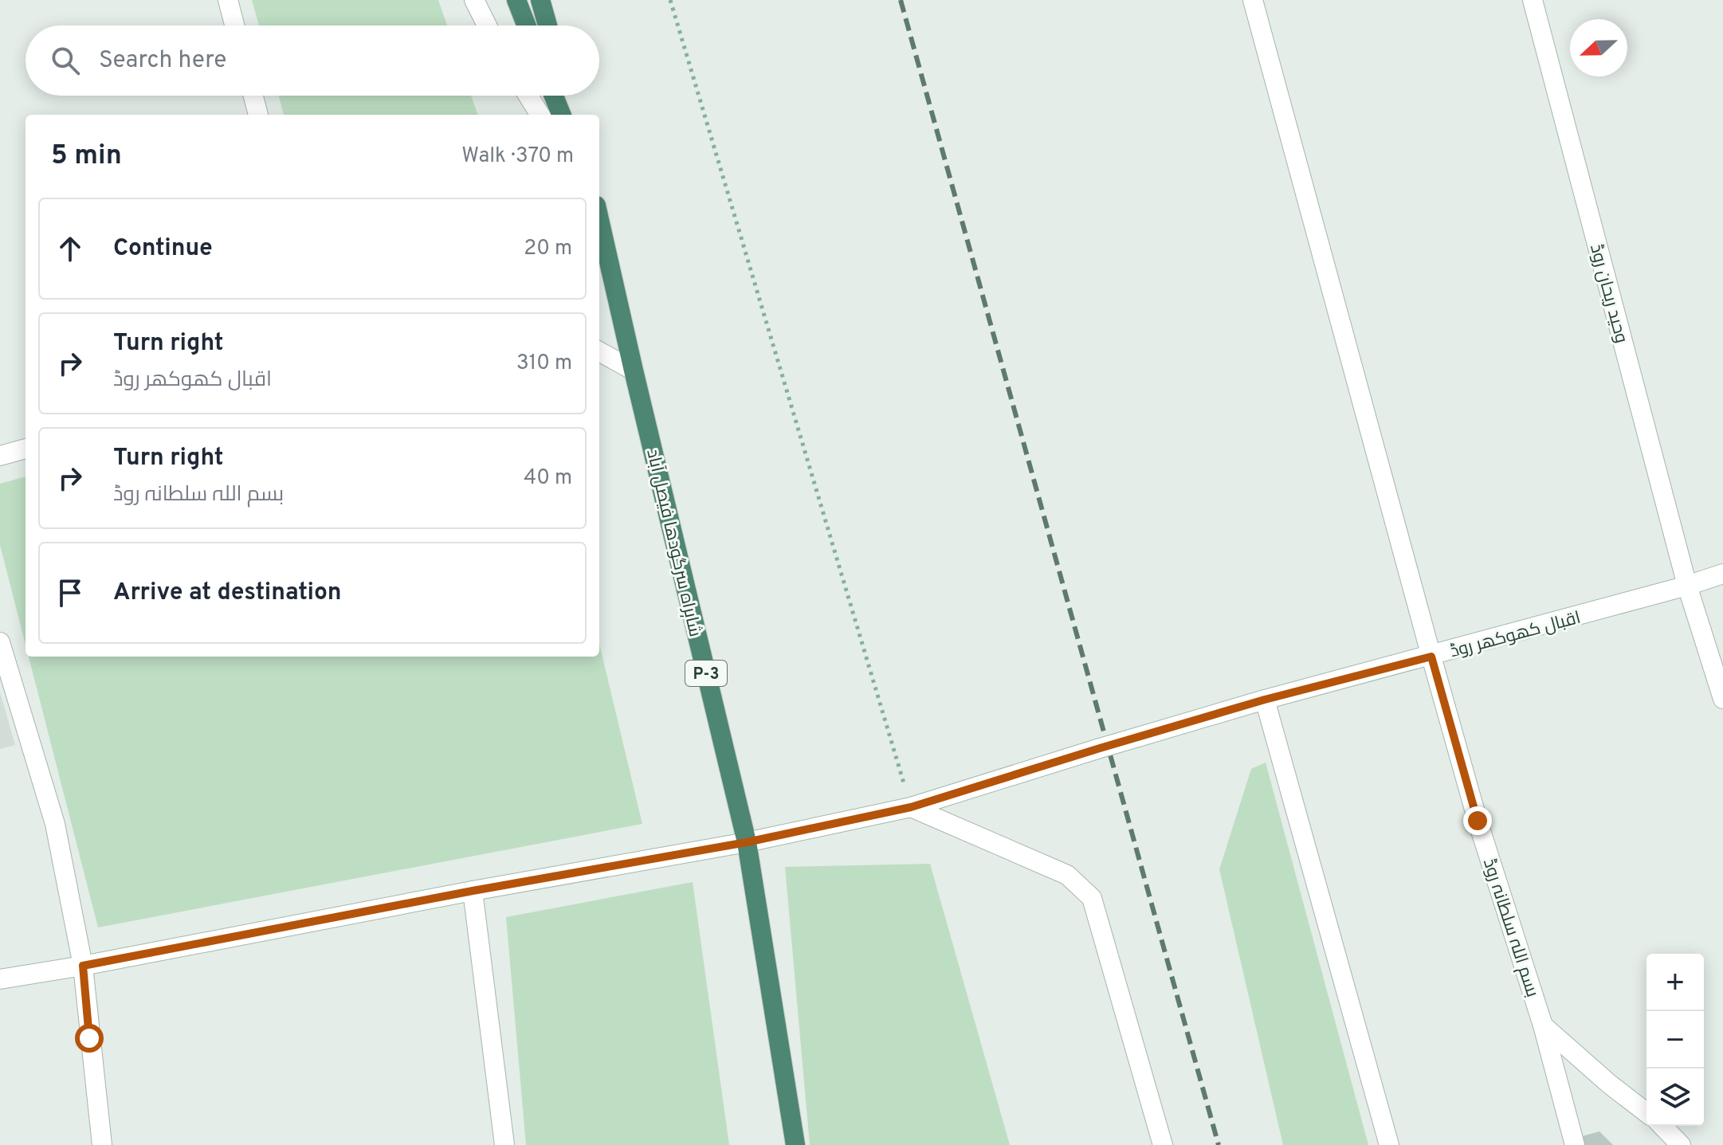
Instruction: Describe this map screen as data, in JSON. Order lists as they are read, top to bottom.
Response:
{
  "streets": {
    "highway": ["شاہراہ سرگودھا فیصل آباد", "P-3"],
    "street": ["وحید ریحان روڈ", "اقبال کھوکھر روڈ", "بسم اللہ سلطانہ روڈ"]
  },
  "crossings": [
    ["وحید ریحان روڈ", "اقبال کھوکھر روڈ"],
    ["شاہراہ سرگودھا فیصل آباد", "اقبال کھوکھر روڈ"],
    ["اقبال کھوکھر روڈ", "بسم اللہ سلطانہ روڈ"]
  ],
  "north": "left",
  "page": {
    "search": "Search here",
    "heading": ["5 min", "Walk · 370 m"],
    "list": [
      ["Continue", "20 m"],
      ["Turn right", "اقبال کھوکھر روڈ", "310 m"],
      ["Turn right", "بسم اللہ سلطانہ روڈ", "40 m"],
      "Arrive at destination"
    ],
    "map_buttons": ["+", "−"]
  }
}
